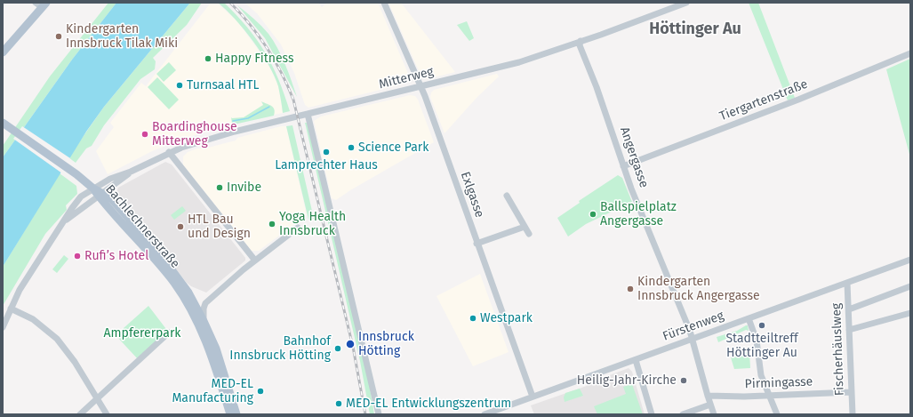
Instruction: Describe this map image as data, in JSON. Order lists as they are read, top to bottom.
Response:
{
  "streets": {
    "main road": ["Bachlechnerstraße"],
    "street": [
      "Mitterweg",
      "Tiergartenstraße",
      "Angergasse",
      "Exlgasse",
      "Fürstenweg",
      "Fischerhäuslweg",
      "Pirmingasse"
    ]
  },
  "crossings": [
    ["Mitterweg", "Angergasse"],
    ["Mitterweg", "Exlgasse"],
    ["Mitterweg", "Bachlechnerstraße"],
    ["Tiergartenstraße", "Angergasse"],
    ["Angergasse", "Fürstenweg"],
    ["Angergasse", "Pirmingasse"],
    ["Exlgasse", "Fürstenweg"],
    ["Fürstenweg", "Fischerhäuslweg"],
    ["Fischerhäuslweg", "Pirmingasse"]
  ],
  "districts": ["Höttinger Au"],
  "parks": ["Ampfererpark"],
  "places": [
    "Kindergarten Innsbruck Tilak Miki",
    "Happy Fitness",
    "Turnsaal HTL",
    "Boardinghouse Mitterweg",
    "Science Park",
    "Lamprechter Haus",
    "Invibe",
    "Ballspielplatz Angergasse",
    "Yoga Health Innsbruck",
    "HTL Bau und Design",
    "Rufi’s Hotel",
    "Kindergarten Innsbruck Angergasse",
    "Westpark",
    "Stadtteiltreff Höttinger Au",
    "Innsbruck Hötting",
    "Bahnhof Innsbruck Hötting",
    "Heilig-Jahr-Kirche",
    "MED-EL Manufacturing",
    "MED-EL Entwicklungszentrum"
  ]
}
